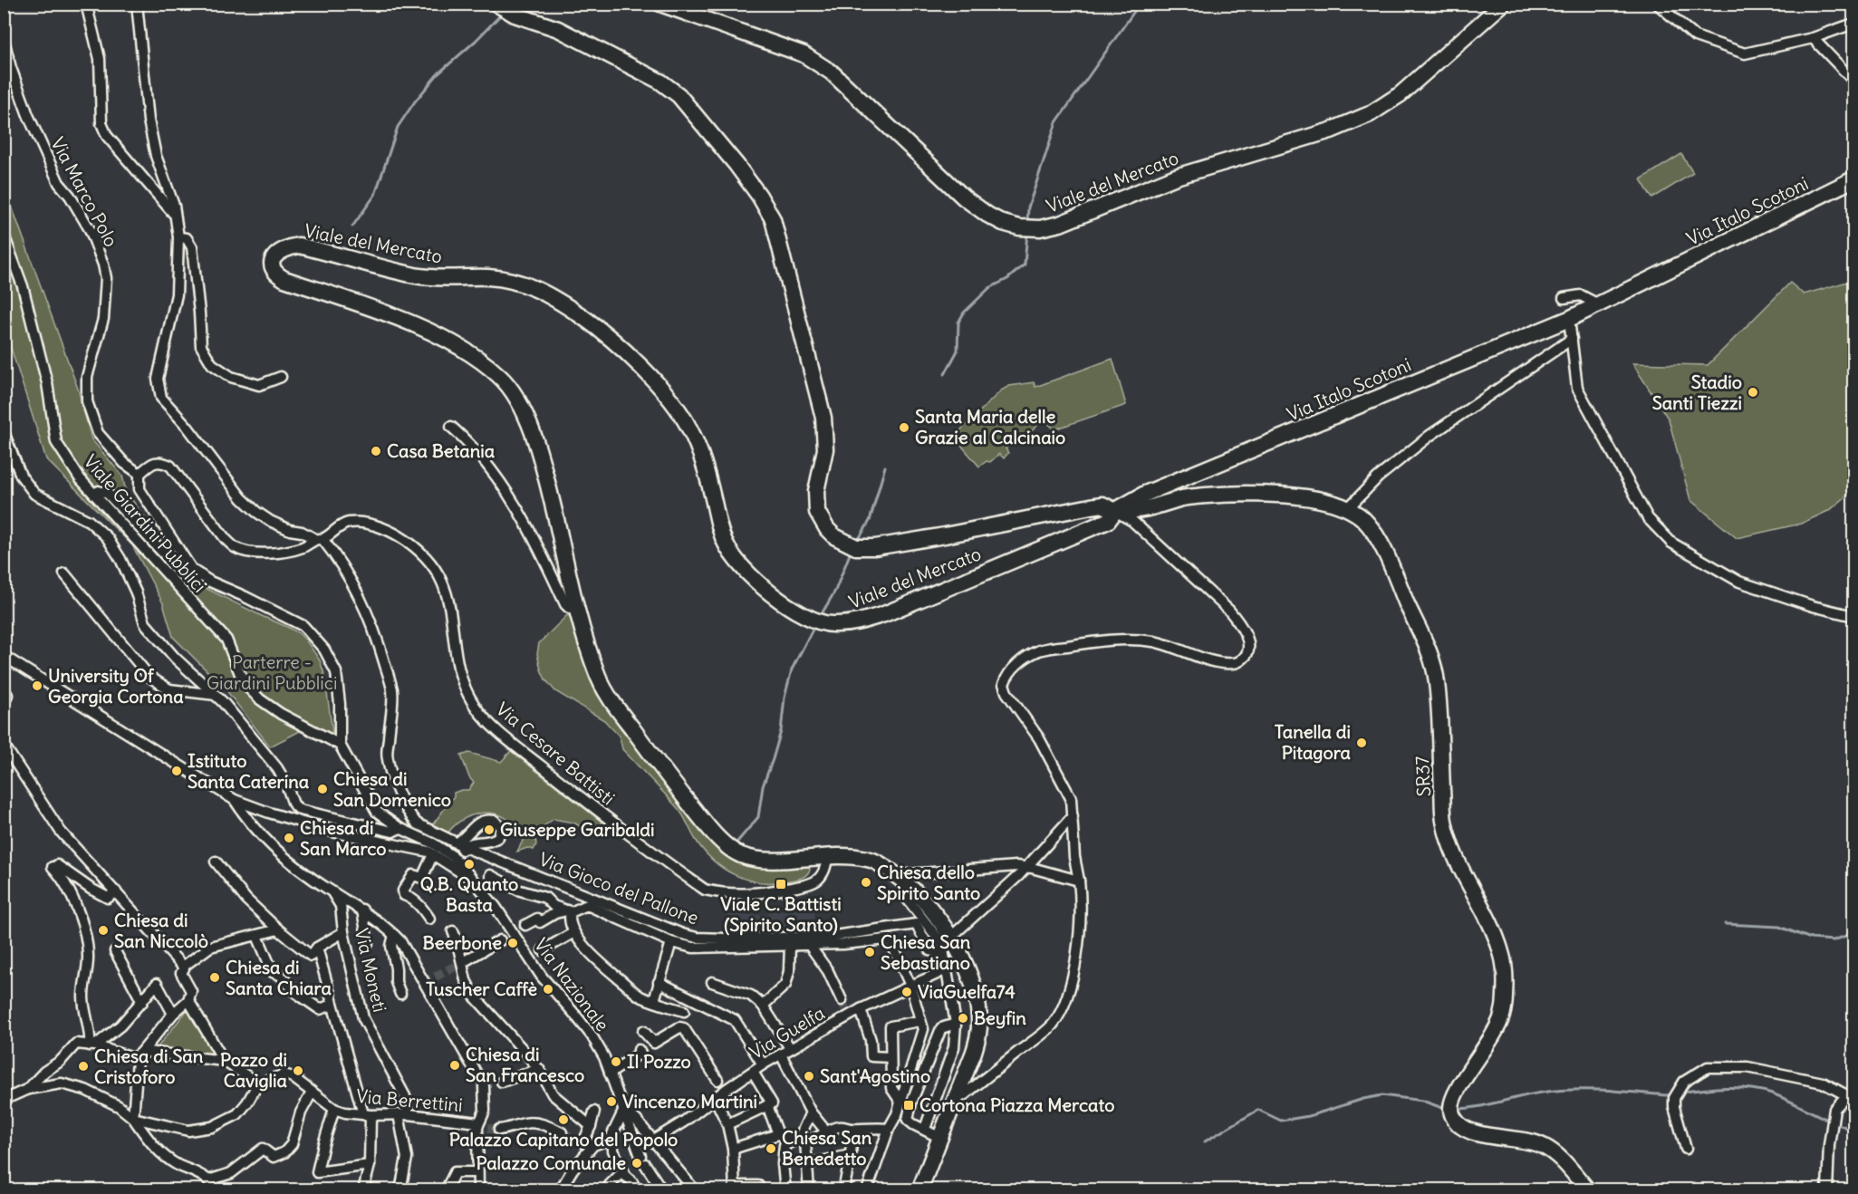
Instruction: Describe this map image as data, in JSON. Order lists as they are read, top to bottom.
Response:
{
  "streets": {
    "main road": ["Viale del Mercato", "Via Italo Scotoni", "SR37"],
    "street": [
      "Via Marco Polo",
      "Viale Giardini Pubblici",
      "Via Cesare Battisti",
      "Via Gioco del Pallone",
      "Via Moneti",
      "Via Nazionale",
      "Via Guelfa",
      "Via Berrettini"
    ]
  },
  "crossings": [
    ["Viale del Mercato", "Via Italo Scotoni"],
    ["Viale del Mercato", "Via Cesare Battisti"],
    ["Viale del Mercato", "SR37"],
    ["Via Marco Polo", "Via Cesare Battisti"],
    ["Via Italo Scotoni", "SR37"],
    ["Via Cesare Battisti", "Via Gioco del Pallone"],
    ["Via Moneti", "Via Berrettini"]
  ],
  "parks": ["Parterre - Giardini Pubblici"],
  "places": {
    "other": [
      "Stadio Santi Tiezzi",
      "Santa Maria delle Grazie al Calcinaio",
      "Casa Betania",
      "University Of Georgia Cortona",
      "Tanella di Pitagora",
      "Istituto Santa Caterina",
      "Chiesa di San Domenico",
      "Giuseppe Garibaldi",
      "Chiesa di San Marco",
      "Q.B. Quanto Basta",
      "Chiesa dello Spirito Santo",
      "Chiesa di San Niccolò",
      "Beerbone",
      "Chiesa San Sebastiano",
      "Chiesa di Santa Chiara",
      "Tuscher Caffè",
      "ViaGuelfa74",
      "Beyfin",
      "Il Pozzo",
      "Chiesa di San Francesco",
      "Chiesa di San Cristoforo",
      "Pozzo di Caviglia",
      "Sant'Agostino",
      "Vincenzo Martini",
      "Palazzo Capitano del Popolo",
      "Chiesa San Benedetto",
      "Palazzo Comunale"
    ],
    "transit": ["Viale C. Battisti (Spirito Santo)", "Cortona Piazza Mercato"]
  }
}
